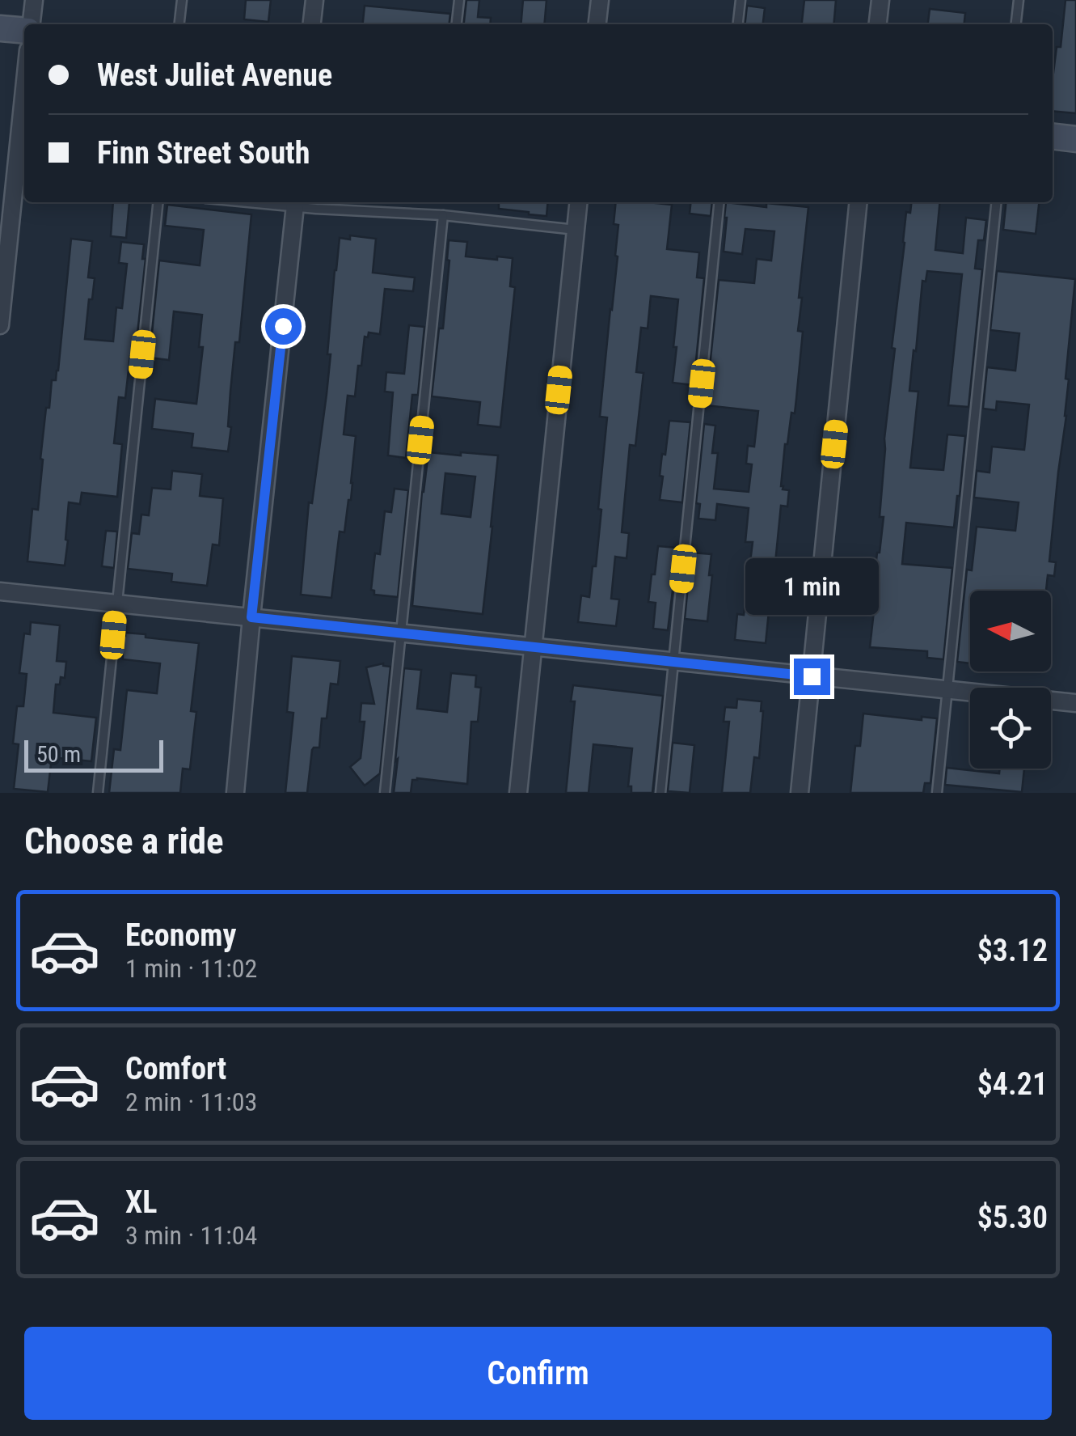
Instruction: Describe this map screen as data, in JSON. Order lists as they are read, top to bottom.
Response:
{
  "scale_bar": "50 m",
  "north": "left",
  "page": {
    "banner": ["West Juliet Avenue", "Finn Street South"],
    "bubble": "1 min",
    "scale": "50 m",
    "heading": "Choose a ride",
    "list": [
      {
        "name": "Economy",
        "note": "1 min · 11:02",
        "value": "$3.12"
      },
      {
        "name": "Comfort",
        "note": "2 min · 11:03",
        "value": "$4.21"
      },
      {
        "name": "XL",
        "note": "3 min · 11:04",
        "value": "$5.30"
      }
    ],
    "buttons": "Confirm"
  }
}
